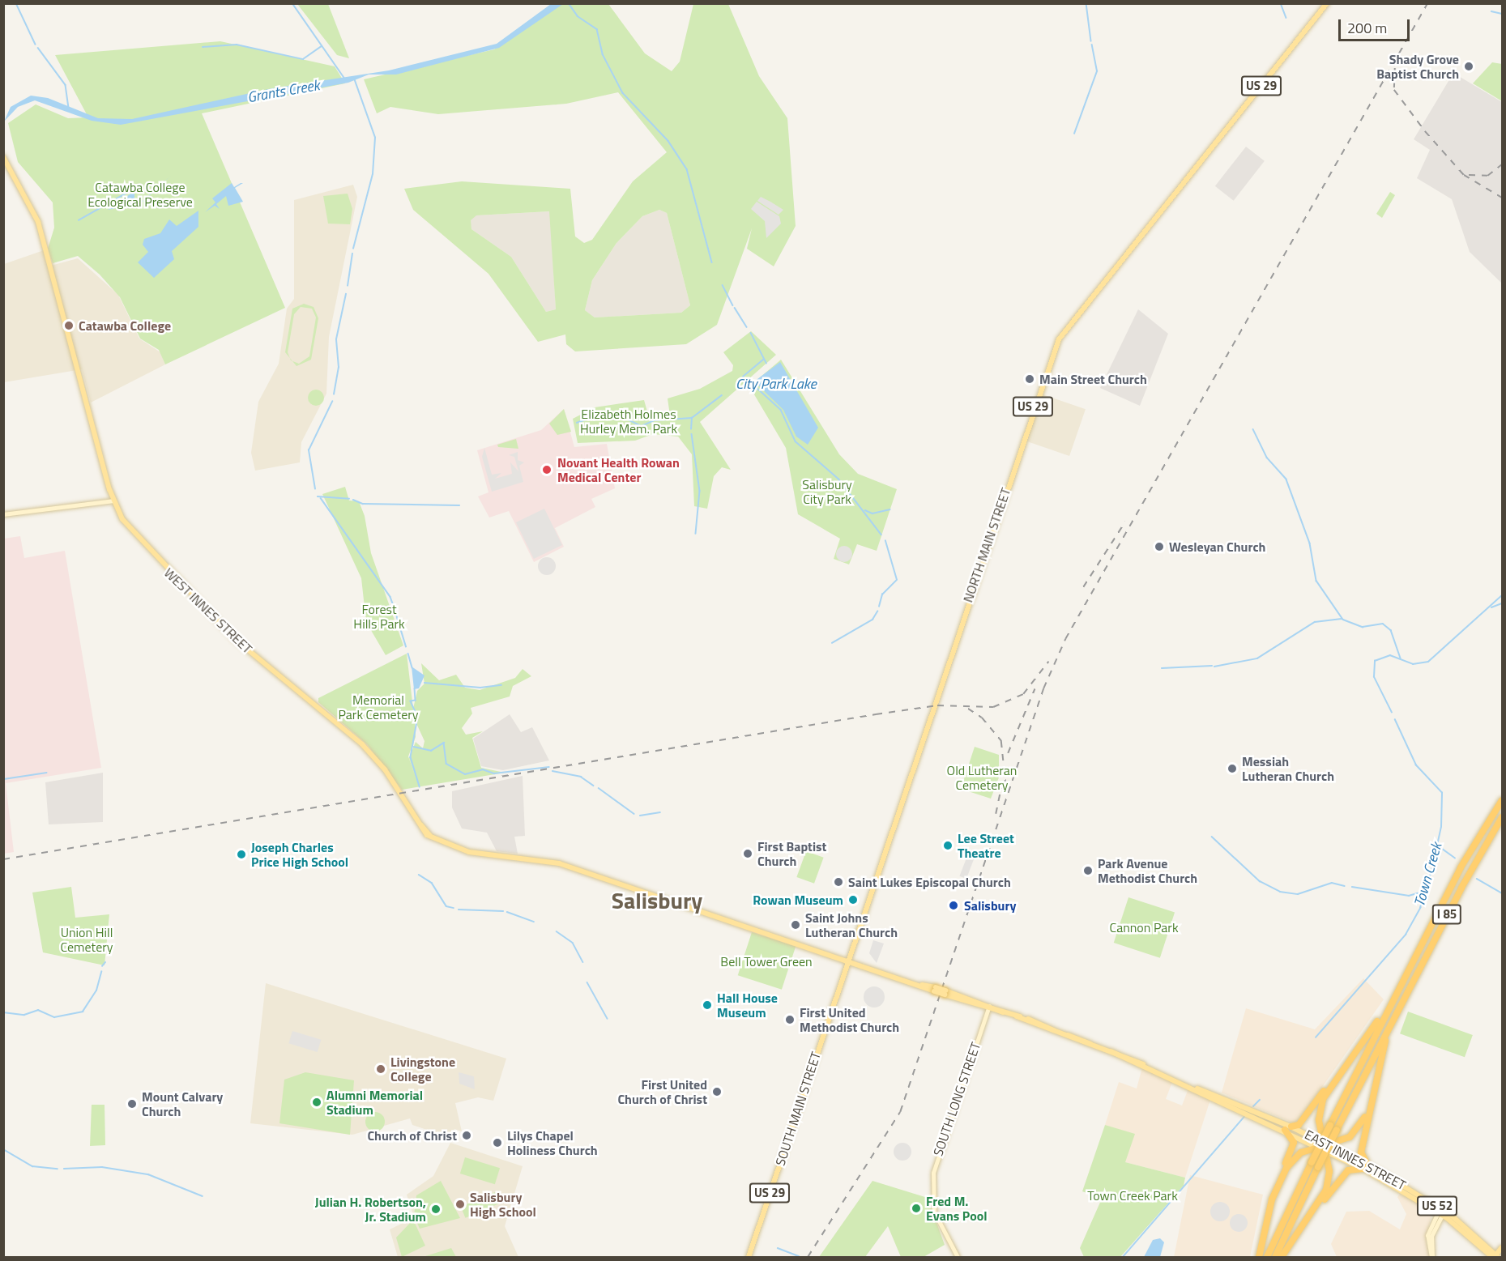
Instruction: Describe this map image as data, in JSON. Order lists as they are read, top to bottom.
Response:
{
  "streets": {
    "highway": ["I 85"],
    "main road": [
      "US 29",
      "NORTH MAIN STREET",
      "WEST INNES STREET",
      "SOUTH LONG STREET",
      "SOUTH MAIN STREET",
      "EAST INNES STREET",
      "US 52"
    ]
  },
  "crossings": [
    ["NORTH MAIN STREET", "WEST INNES STREET"],
    ["NORTH MAIN STREET", "SOUTH MAIN STREET"],
    ["NORTH MAIN STREET", "EAST INNES STREET"],
    ["WEST INNES STREET", "SOUTH MAIN STREET"],
    ["WEST INNES STREET", "EAST INNES STREET"],
    ["SOUTH LONG STREET", "EAST INNES STREET"],
    ["SOUTH MAIN STREET", "EAST INNES STREET"]
  ],
  "districts": ["Salisbury"],
  "water": ["Grants Creek", "City Park Lake", "Town Creek"],
  "parks": [
    "Catawba College Ecological Preserve",
    "Elizabeth Holmes Hurley Mem. Park",
    "Salisbury City Park",
    "Forest Hills Park",
    "Memorial Park Cemetery",
    "Old Lutheran Cemetery",
    "Cannon Park",
    "Union Hill Cemetery",
    "Bell Tower Green",
    "Town Creek Park"
  ],
  "places": [
    "Shady Grove Baptist Church",
    "Catawba College",
    "Main Street Church",
    "Novant Health Rowan Medical Center",
    "Wesleyan Church",
    "Messiah Lutheran Church",
    "Lee Street Theatre",
    "First Baptist Church",
    "Joseph Charles Price High School",
    "Park Avenue Methodist Church",
    "Saint Lukes Episcopal Church",
    "Rowan Museum",
    "Salisbury",
    "Saint Johns Lutheran Church",
    "Hall House Museum",
    "First United Methodist Church",
    "Livingstone College",
    "First United Church of Christ",
    "Alumni Memorial Stadium",
    "Mount Calvary Church",
    "Church of Christ",
    "Lilys Chapel Holiness Church",
    "Salisbury High School",
    "Fred M. Evans Pool",
    "Julian H. Robertson, Jr. Stadium"
  ],
  "scale_bar": "200 m"
}
